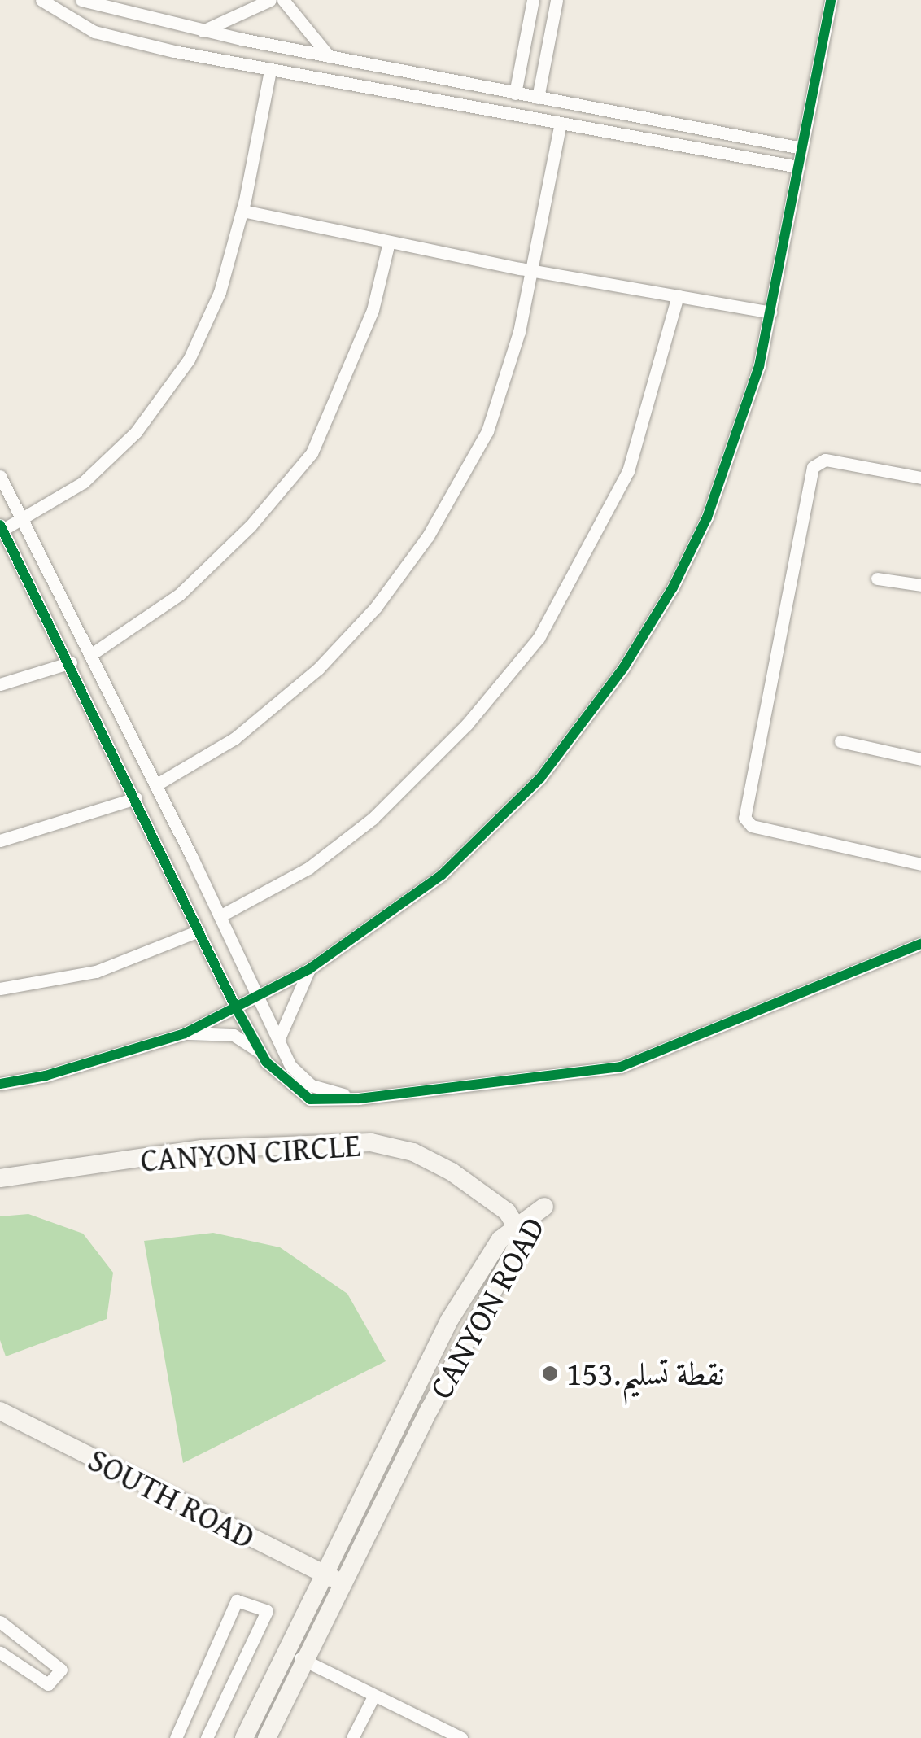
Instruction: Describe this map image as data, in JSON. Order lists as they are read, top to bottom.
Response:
{
  "streets": {
    "main road": ["CANYON CIRCLE", "CANYON ROAD", "SOUTH ROAD"]
  },
  "crossings": [
    ["CANYON CIRCLE", "CANYON ROAD"],
    ["CANYON ROAD", "SOUTH ROAD"]
  ],
  "places": ["نقطة تسليم.153"]
}
